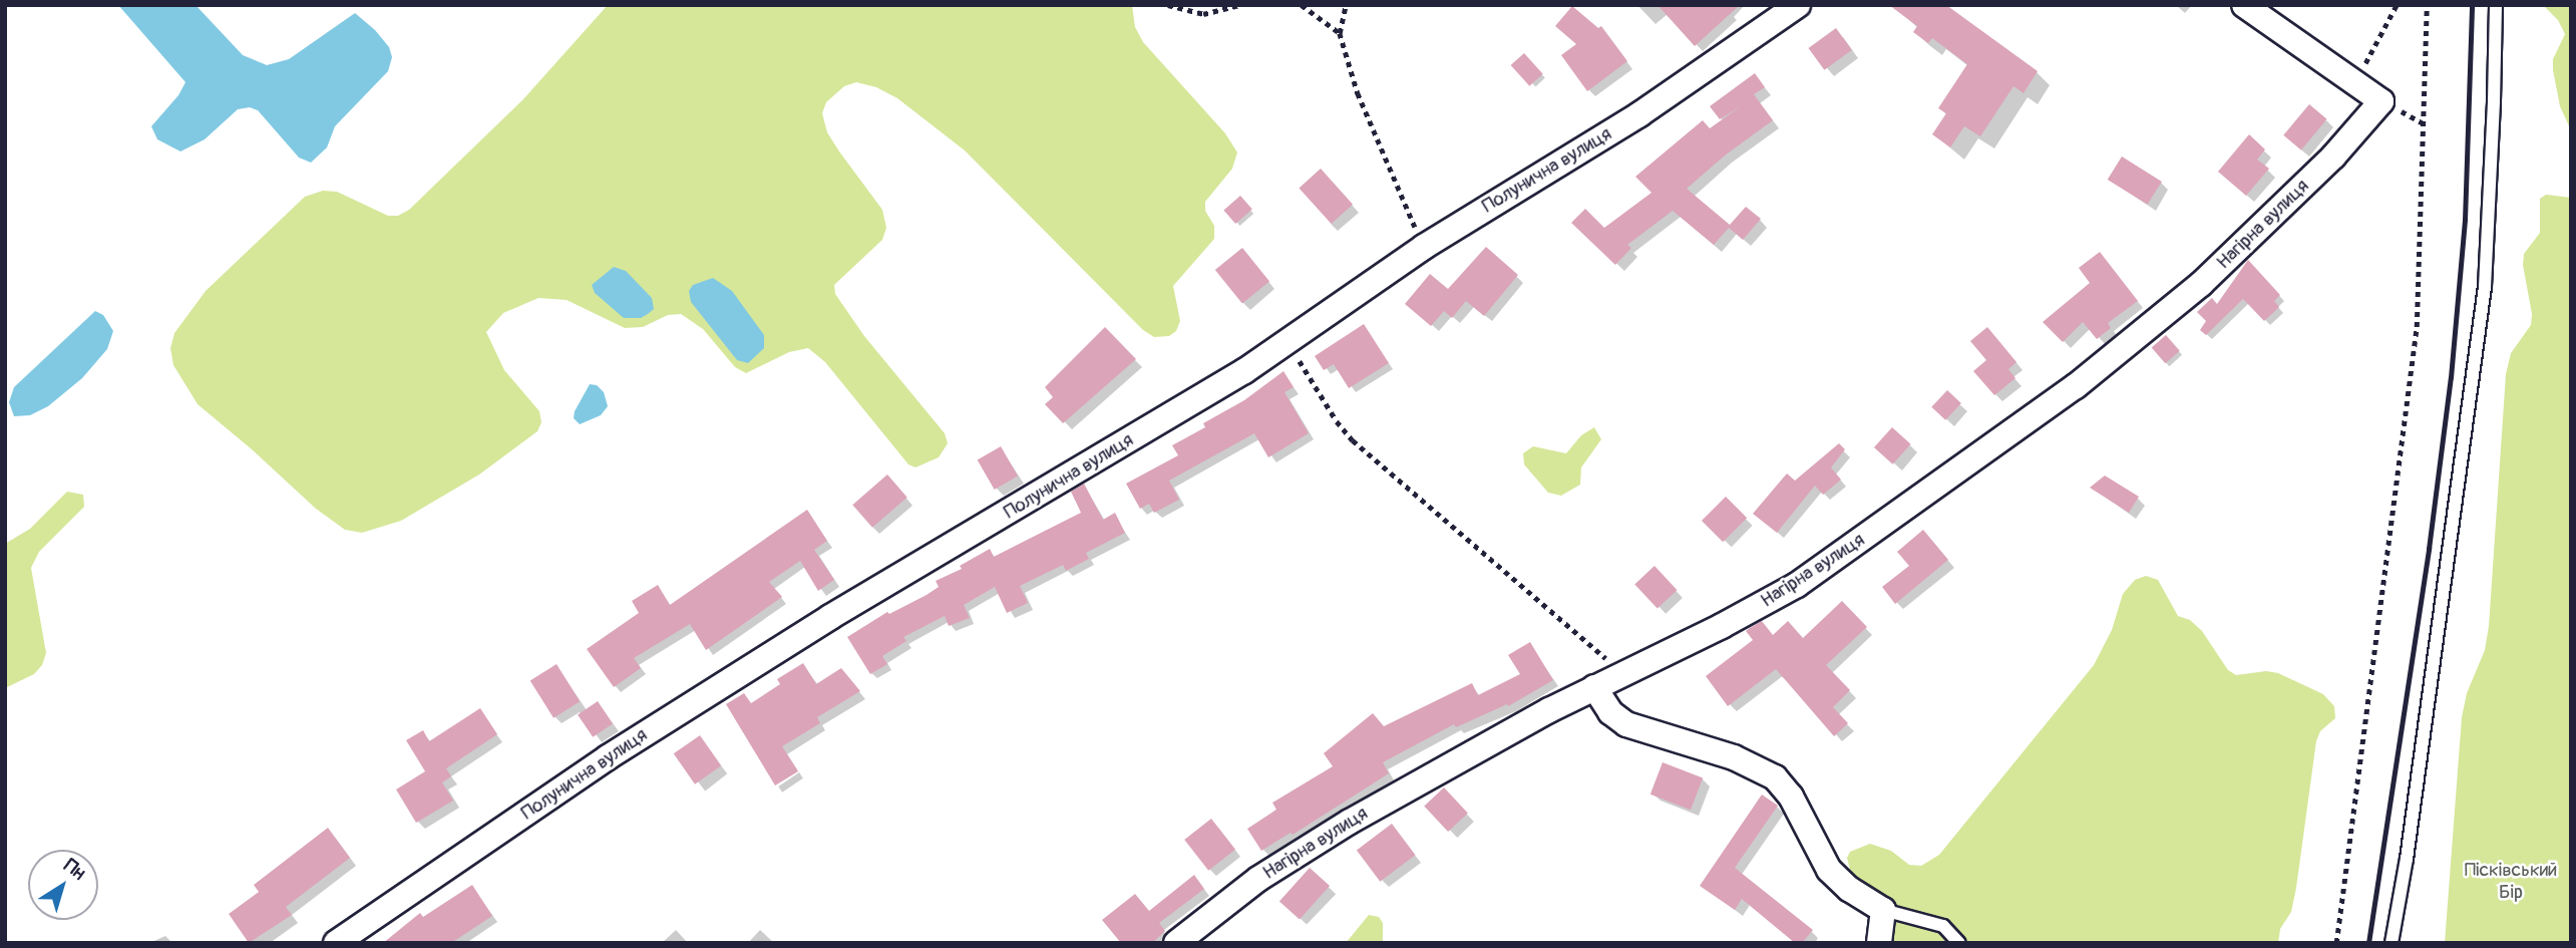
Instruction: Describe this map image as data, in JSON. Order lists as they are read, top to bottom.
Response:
{
  "streets": {
    "street": ["Полунична вулиця", "Нагірна вулиця"]
  },
  "parks": ["Пісківський Бір"],
  "north": "top right"
}
